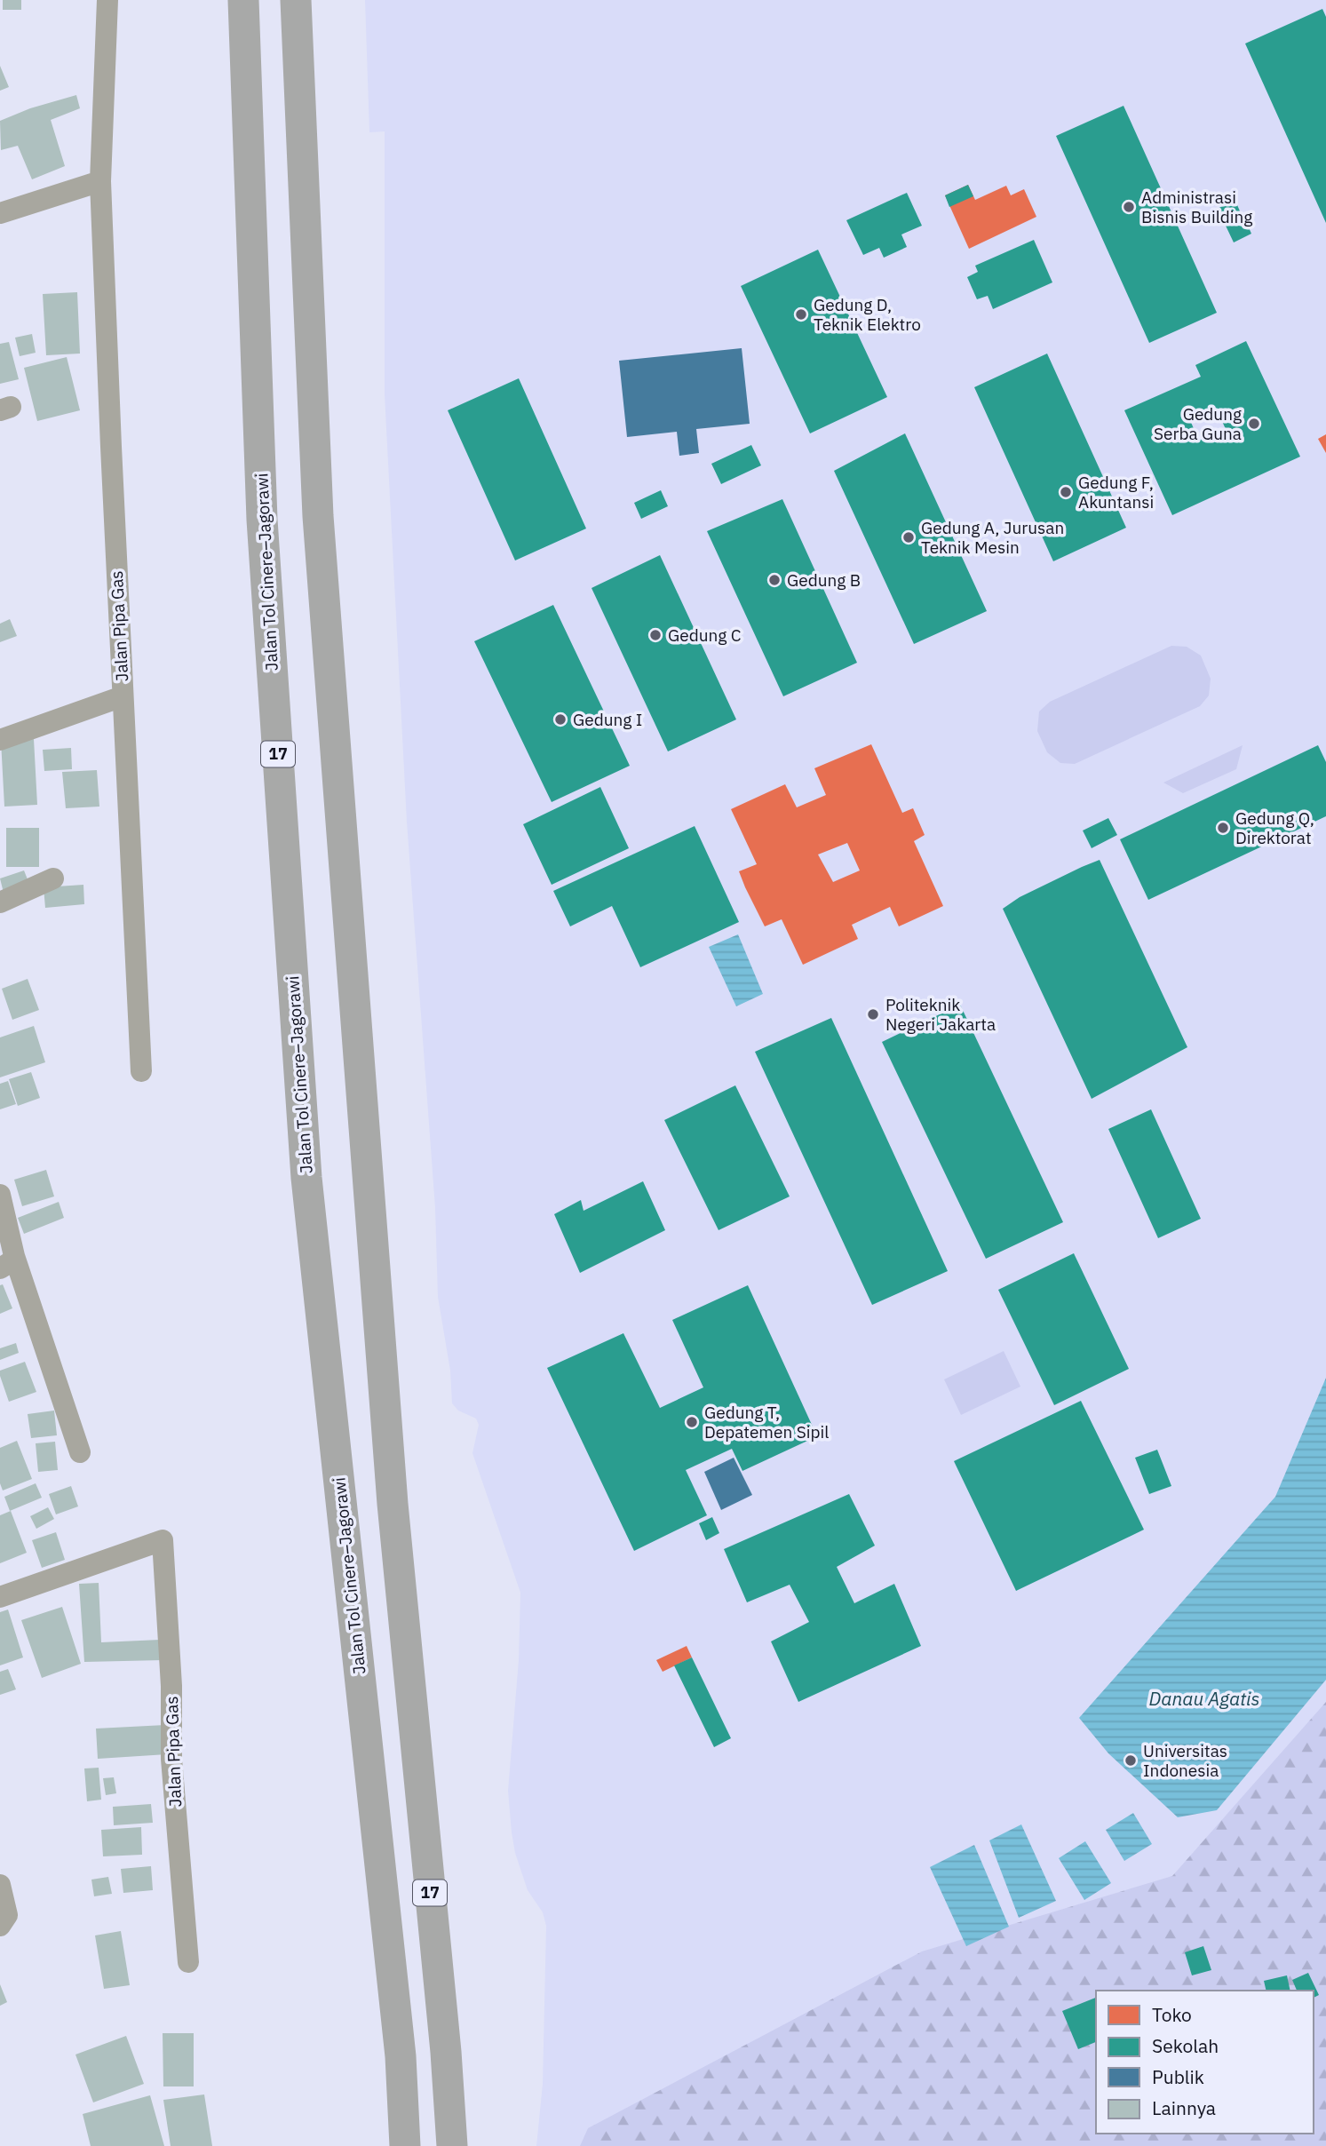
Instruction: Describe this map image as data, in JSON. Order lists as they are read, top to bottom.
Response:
{
  "streets": {
    "highway": ["Jalan Tol Cinere–Jagorawi", "17"],
    "street": ["Jalan Pipa Gas"]
  },
  "water": ["Danau Agatis"],
  "places": [
    "Administrasi Bisnis Building",
    "Gedung D, Teknik Elektro",
    "Gedung Serba Guna",
    "Gedung F, Akuntansi",
    "Gedung A, Jurusan Teknik Mesin",
    "Gedung B",
    "Gedung C",
    "Gedung I",
    "Gedung Q, Direktorat",
    "Politeknik Negeri Jakarta",
    "Gedung T, Depatemen Sipil",
    "Universitas Indonesia"
  ],
  "legend": [
    "Toko",
    "Sekolah",
    "Publik",
    "Lainnya"
  ]
}
